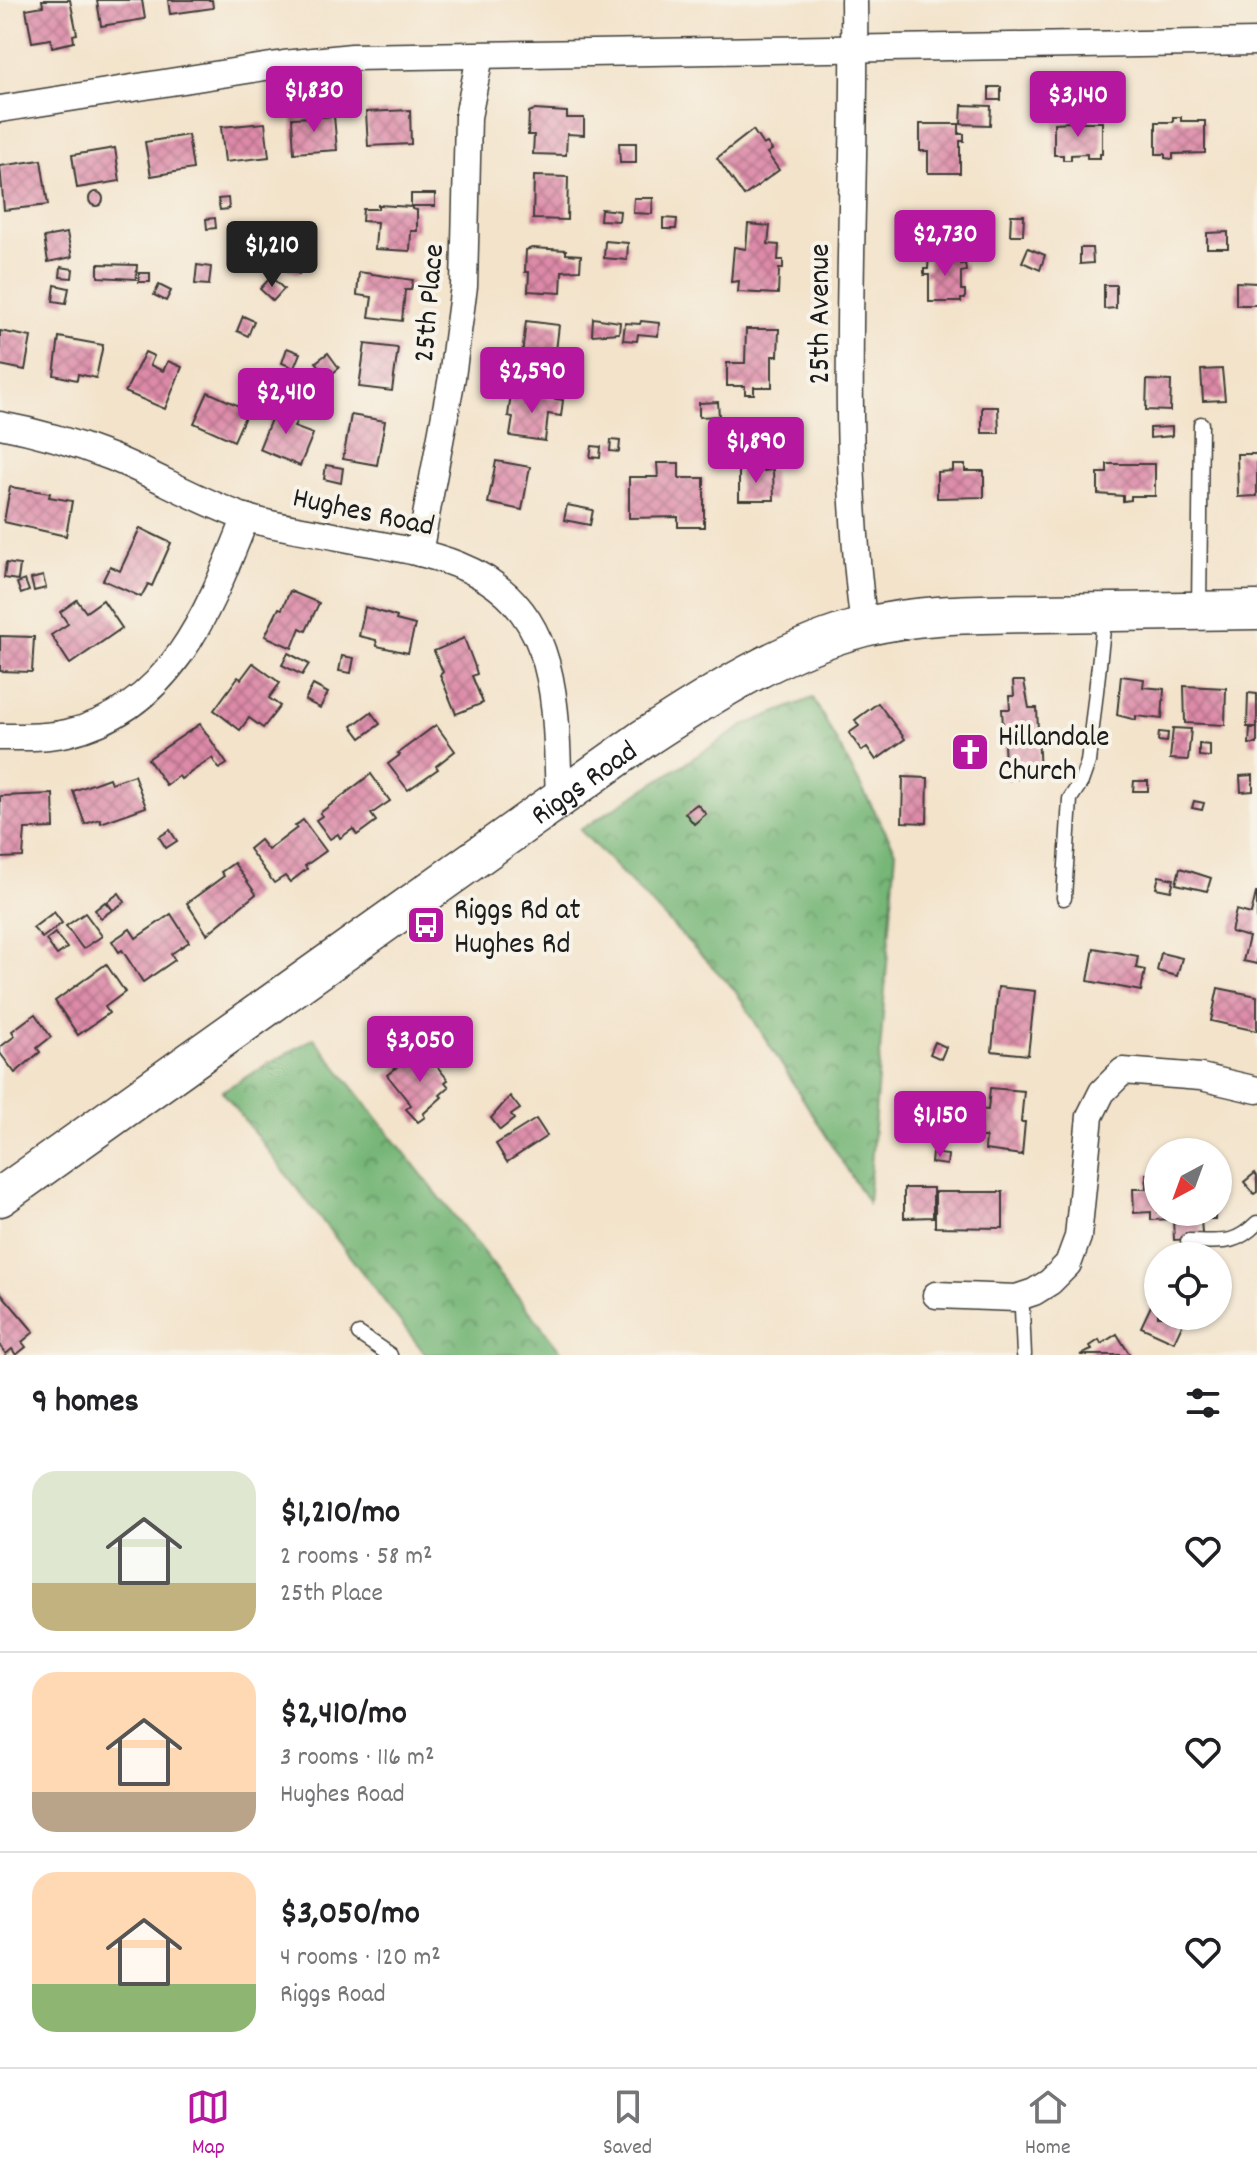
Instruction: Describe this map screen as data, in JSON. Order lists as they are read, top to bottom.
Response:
{
  "streets": {
    "main road": ["Riggs Road"],
    "street": ["25th Place", "25th Avenue", "Hughes Road"]
  },
  "crossings": [
    ["25th Place", "Hughes Road"],
    ["25th Avenue", "Riggs Road"],
    ["Hughes Road", "Riggs Road"]
  ],
  "places": {
    "church": ["Hillandale Church"],
    "bus stop": ["Riggs Rd at Hughes Rd"]
  },
  "north": "bottom left",
  "page": {
    "price": [
      "$1,830",
      "$3,140",
      "$2,730",
      "$1,210",
      "$2,590",
      "$2,410",
      "$1,890",
      "$3,050",
      "$1,150"
    ],
    "heading": "9 homes",
    "list": [
      {
        "name": "$1,210/mo",
        "note": "2 rooms · 58 m² · 25th Place"
      },
      {
        "name": "$2,410/mo",
        "note": "3 rooms · 116 m² · Hughes Road"
      },
      {
        "name": "$3,050/mo",
        "note": "4 rooms · 120 m² · Riggs Road"
      }
    ],
    "tabs": ["Map", "Saved", "Home"]
  }
}
